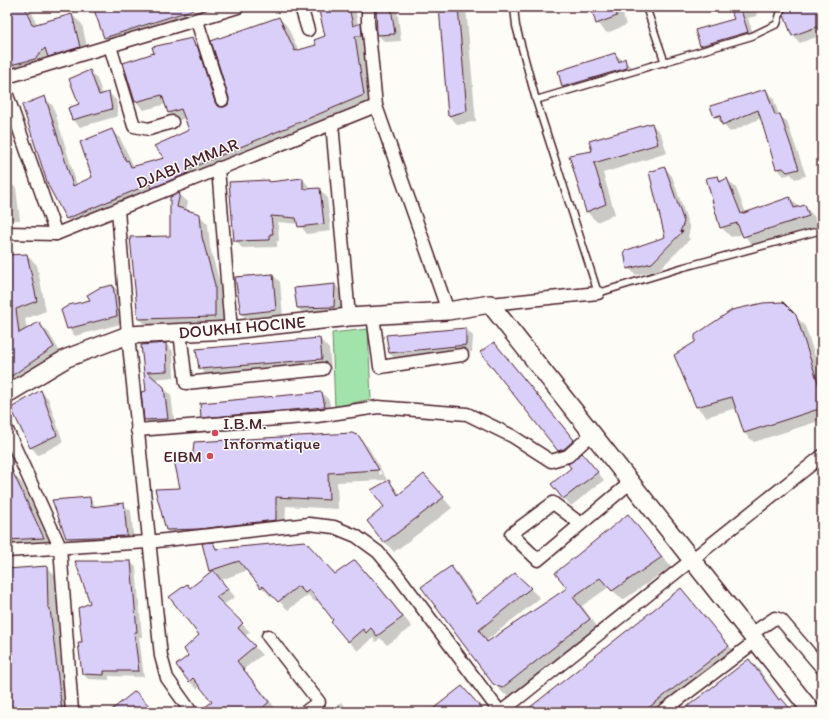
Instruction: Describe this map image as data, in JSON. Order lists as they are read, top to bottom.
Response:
{
  "streets": {
    "street": ["DJABI AMMAR", "DOUKHI HOCINE"]
  },
  "places": ["I.B.M. Informatique", "EIBM"]
}
